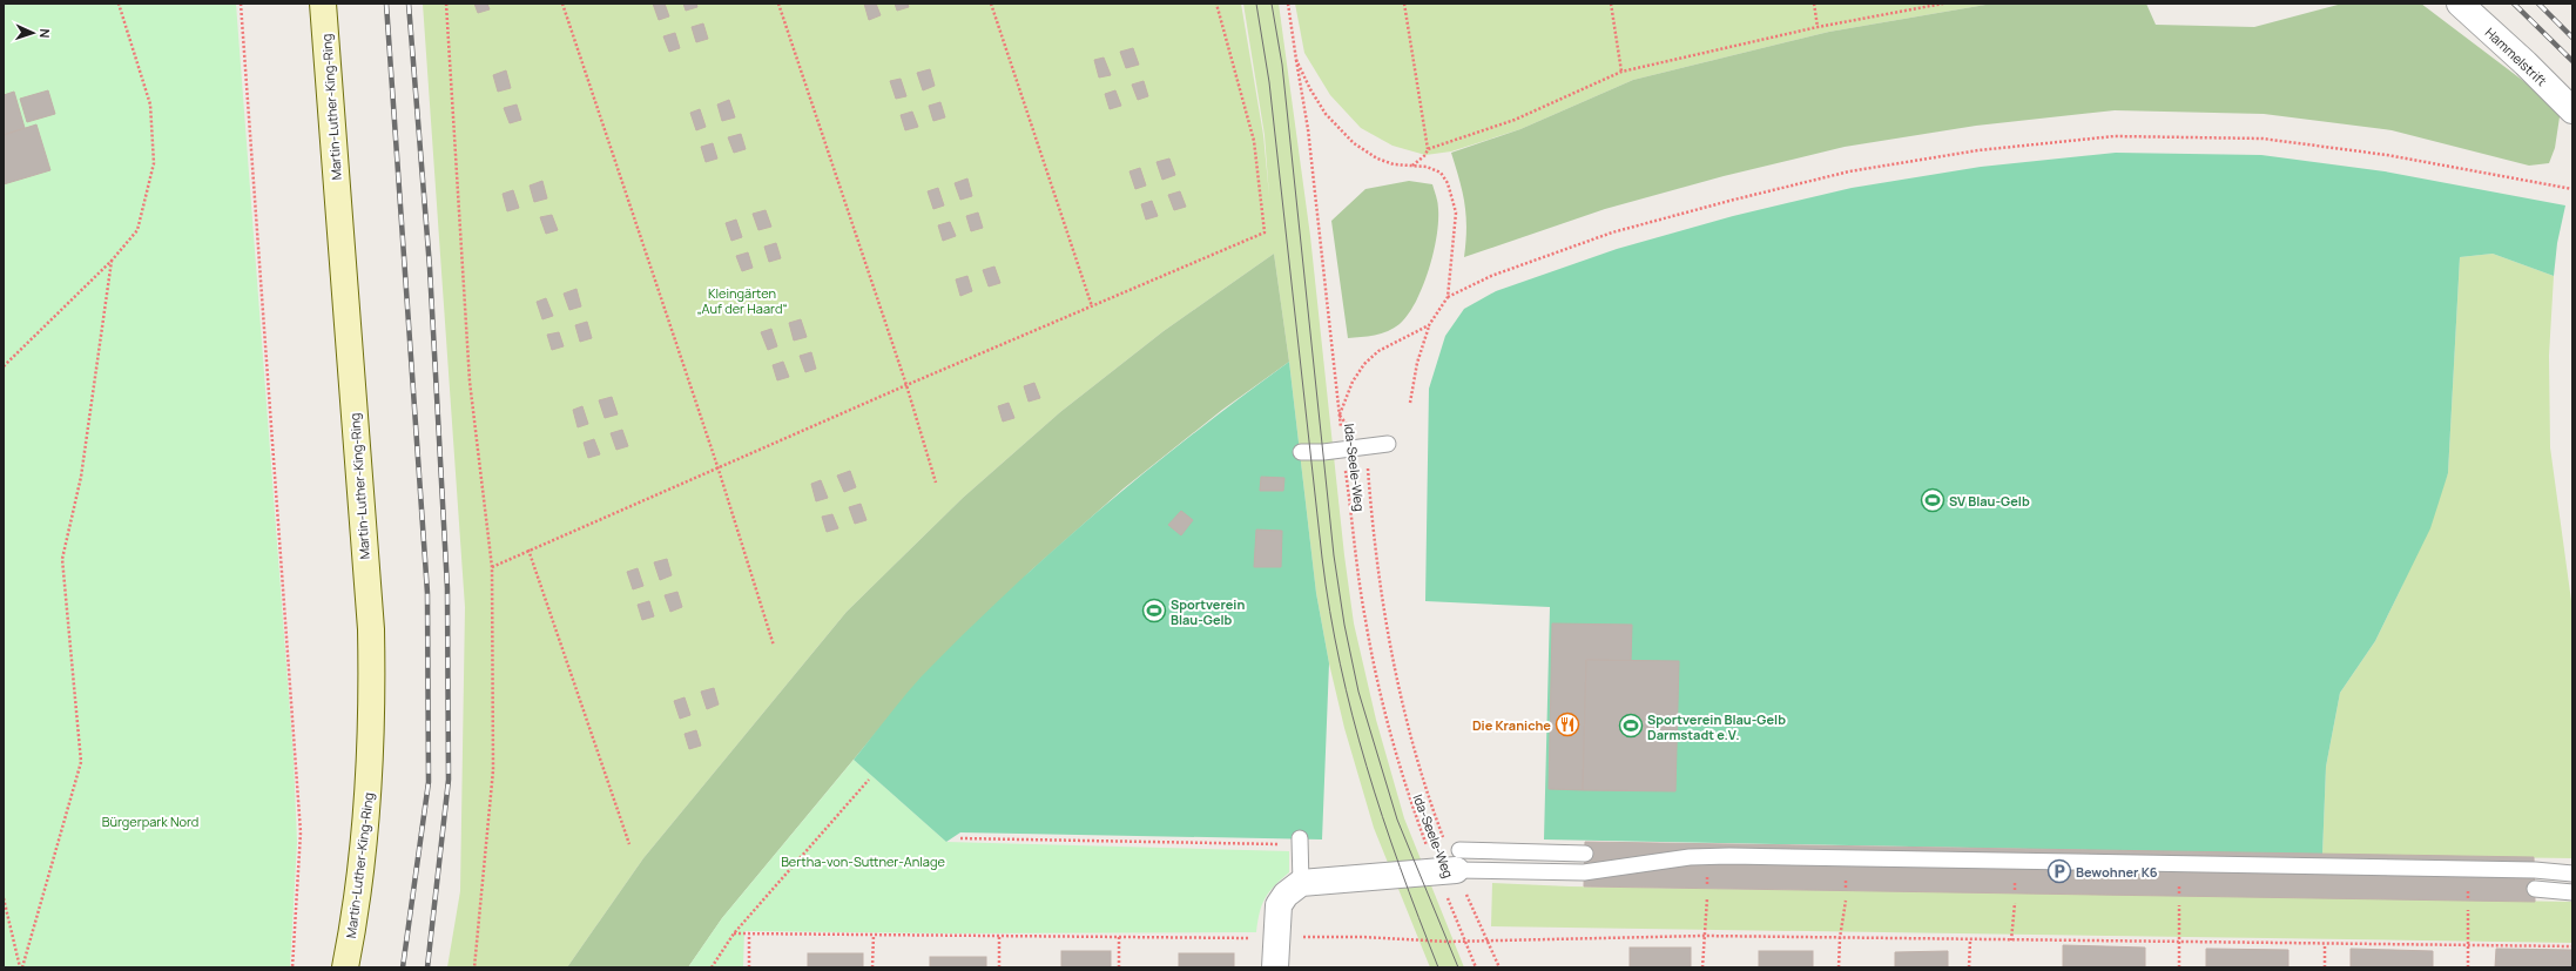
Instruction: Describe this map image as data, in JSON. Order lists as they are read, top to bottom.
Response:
{
  "streets": {
    "main road": ["Martin-Luther-King-Ring"],
    "street": ["Hammelstrift"],
    "path": ["Ida-Seele-Weg"]
  },
  "parks": ["Kleingärten „Auf der Haard“", "Bürgerpark Nord", "Bertha-von-Suttner-Anlage"],
  "places": {
    "sports": ["SV Blau-Gelb", "Sportverein Blau-Gelb", "Sportverein Blau-Gelb Darmstadt e.V."],
    "restaurant": ["Die Kraniche"],
    "parking": ["Bewohner K6"]
  },
  "north": "right"
}
